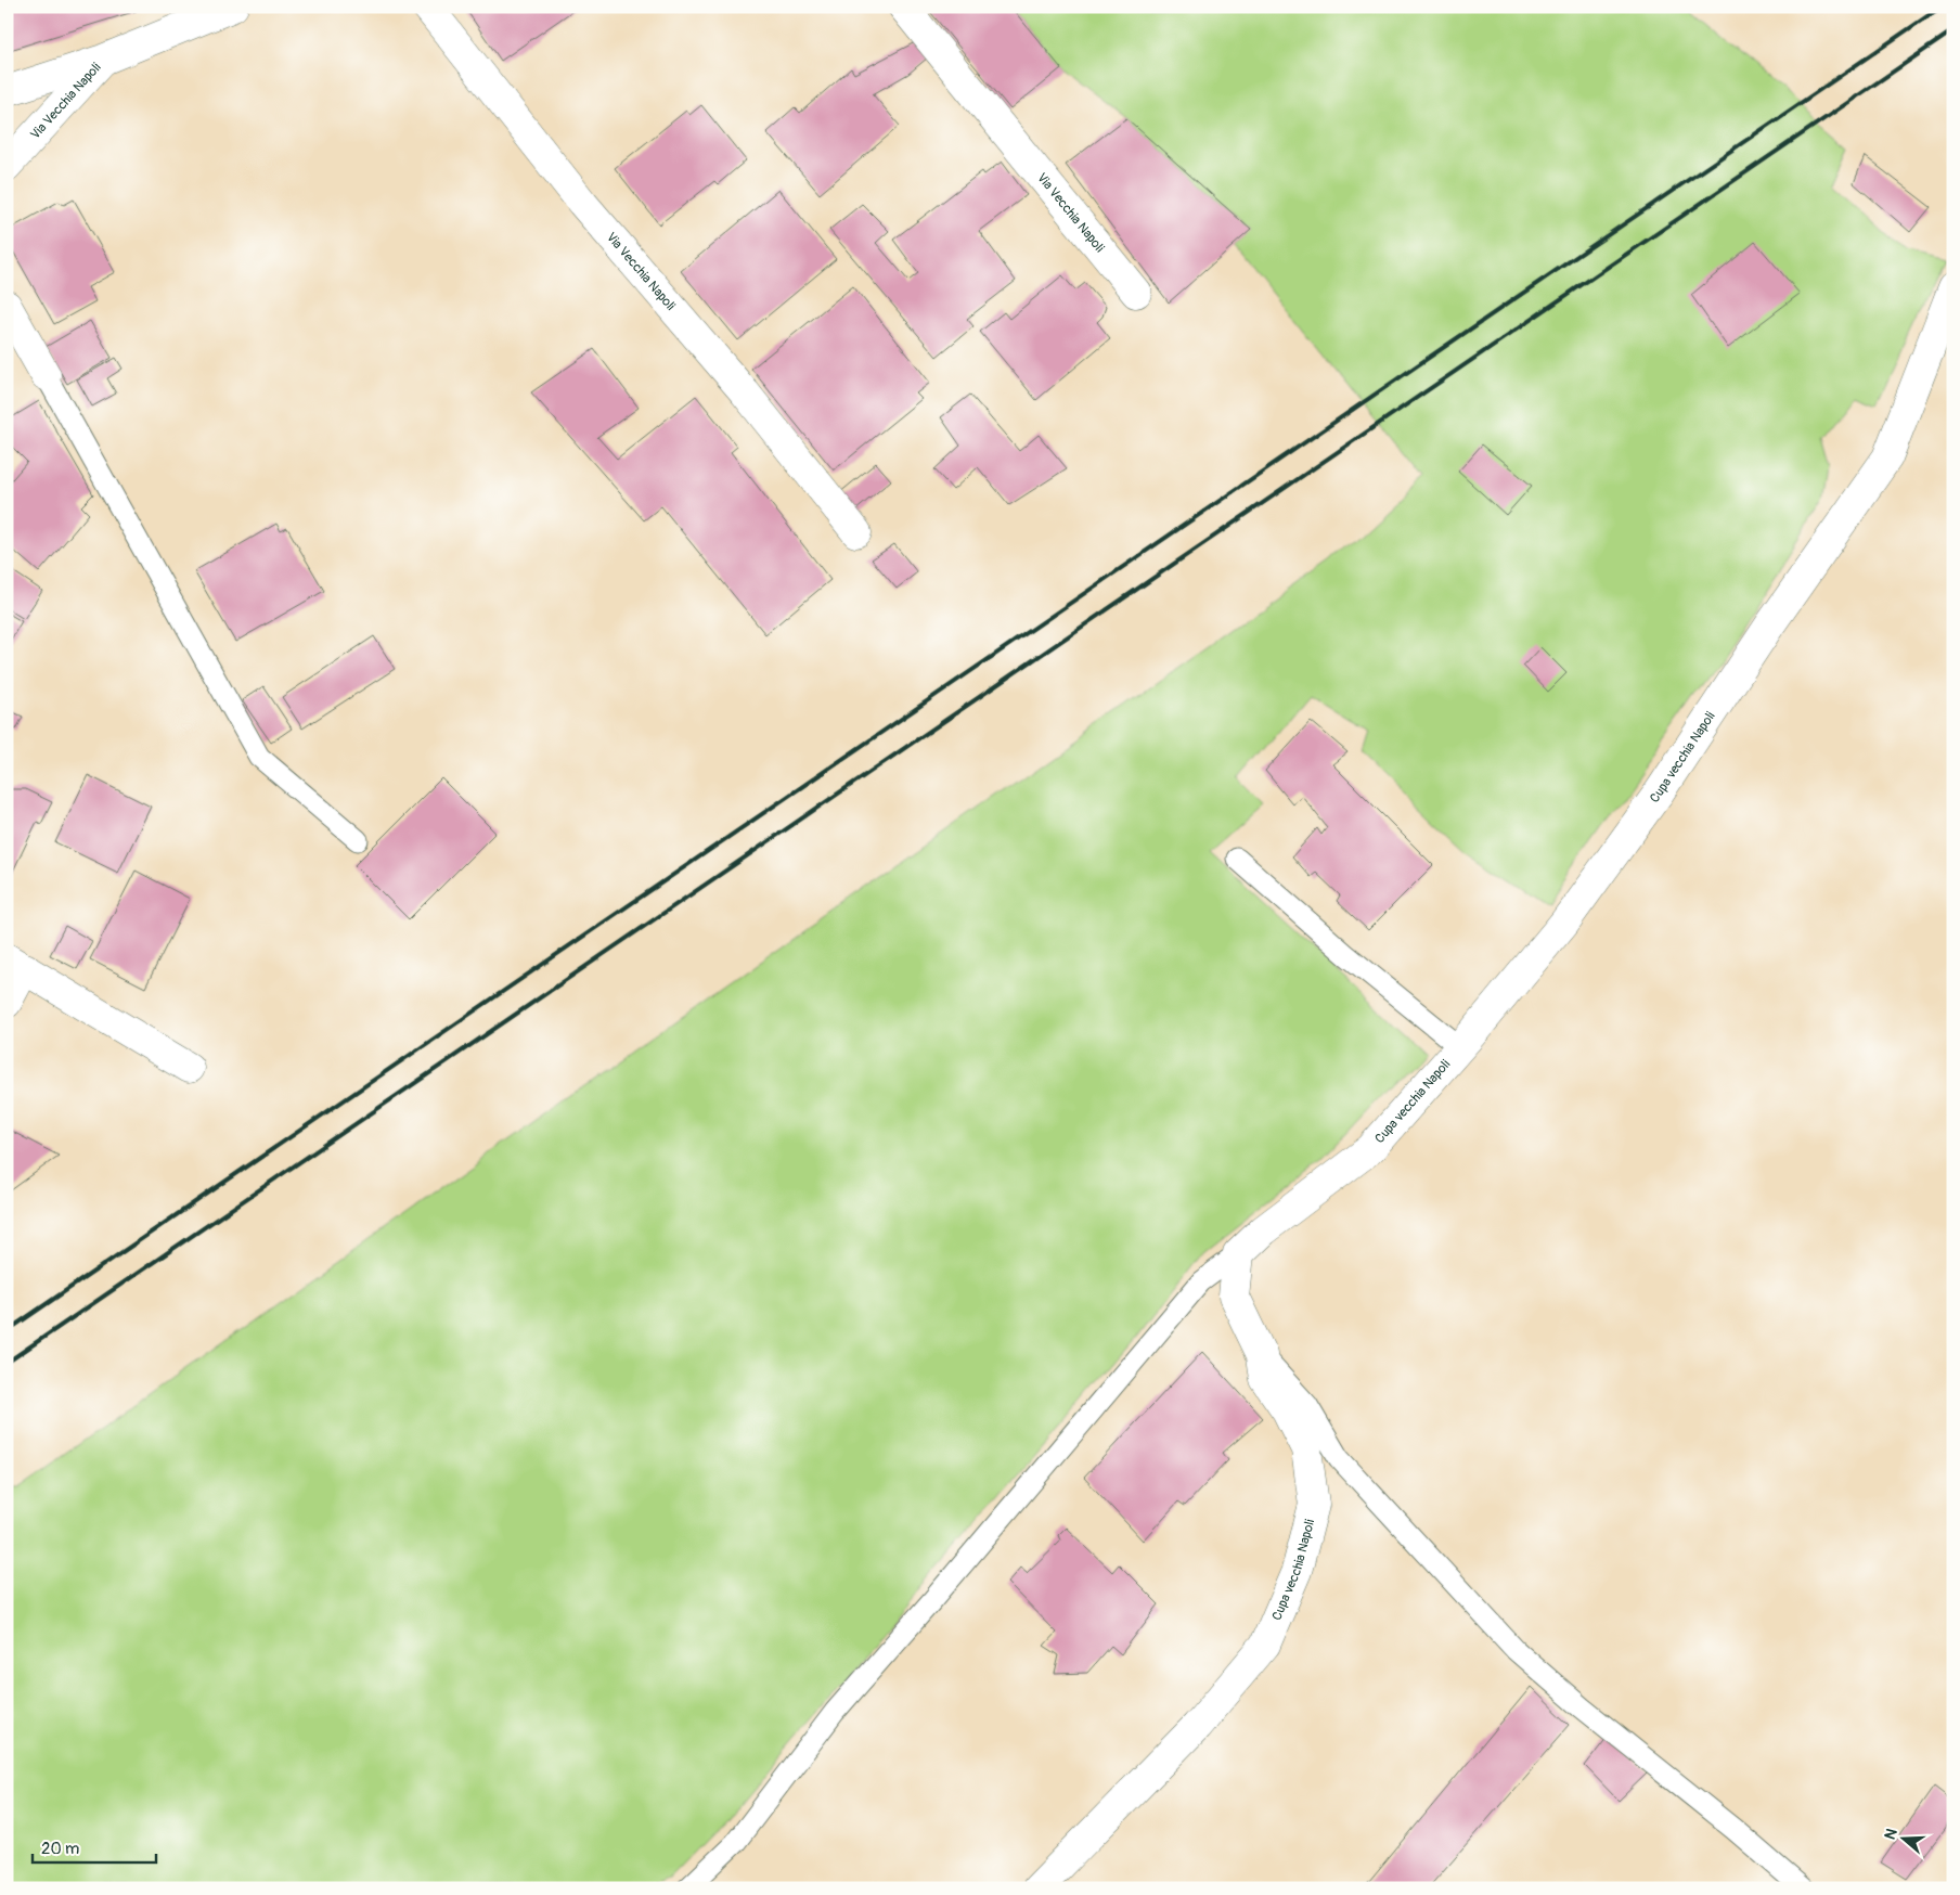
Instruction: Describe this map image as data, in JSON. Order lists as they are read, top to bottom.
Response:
{
  "streets": {
    "street": ["Via Vecchia Napoli", "Cupa vecchia Napoli"]
  },
  "scale_bar": "20 m",
  "north": "left"
}
